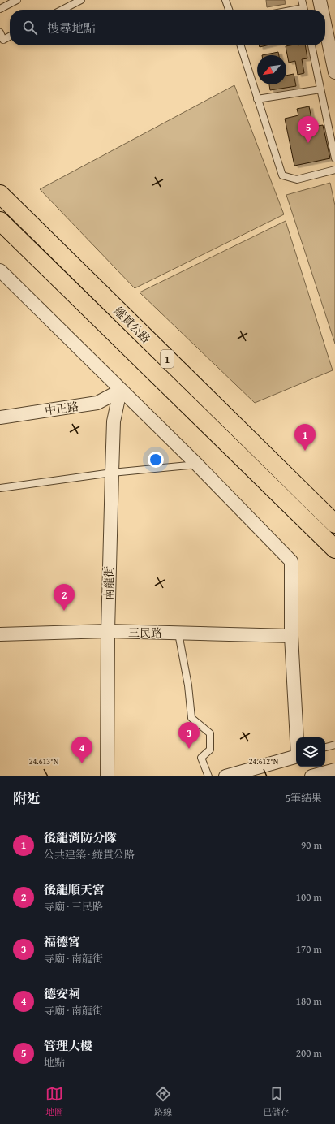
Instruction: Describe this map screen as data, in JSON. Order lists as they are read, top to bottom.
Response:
{
  "streets": {
    "main road": ["縱貫公路", "1"],
    "street": ["中正路", "南龍街", "三民路"]
  },
  "crossings": [
    ["中正路", "南龍街"],
    ["南龍街", "三民路"]
  ],
  "north": "bottom left",
  "page": {
    "search": "搜尋地點",
    "pins": [
      "5",
      "1",
      "2",
      "3",
      "4"
    ],
    "heading": ["附近", "5筆結果"],
    "list": [
      {
        "mark": "1",
        "name": "後龍消防分隊",
        "note": "公共建築 · 縱貫公路",
        "value": "90 m"
      },
      {
        "mark": "2",
        "name": "後龍順天宮",
        "note": "寺廟 · 三民路",
        "value": "100 m"
      },
      {
        "mark": "3",
        "name": "福德宮",
        "note": "寺廟 · 南龍街",
        "value": "170 m"
      },
      {
        "mark": "4",
        "name": "德安祠",
        "note": "寺廟 · 南龍街",
        "value": "180 m"
      },
      {
        "mark": "5",
        "name": "管理大樓",
        "note": "地點",
        "value": "200 m"
      }
    ],
    "nav": ["地圖", "路線", "已儲存"]
  },
  "coordinates": ["24.613°N", "24.612°N"]
}
